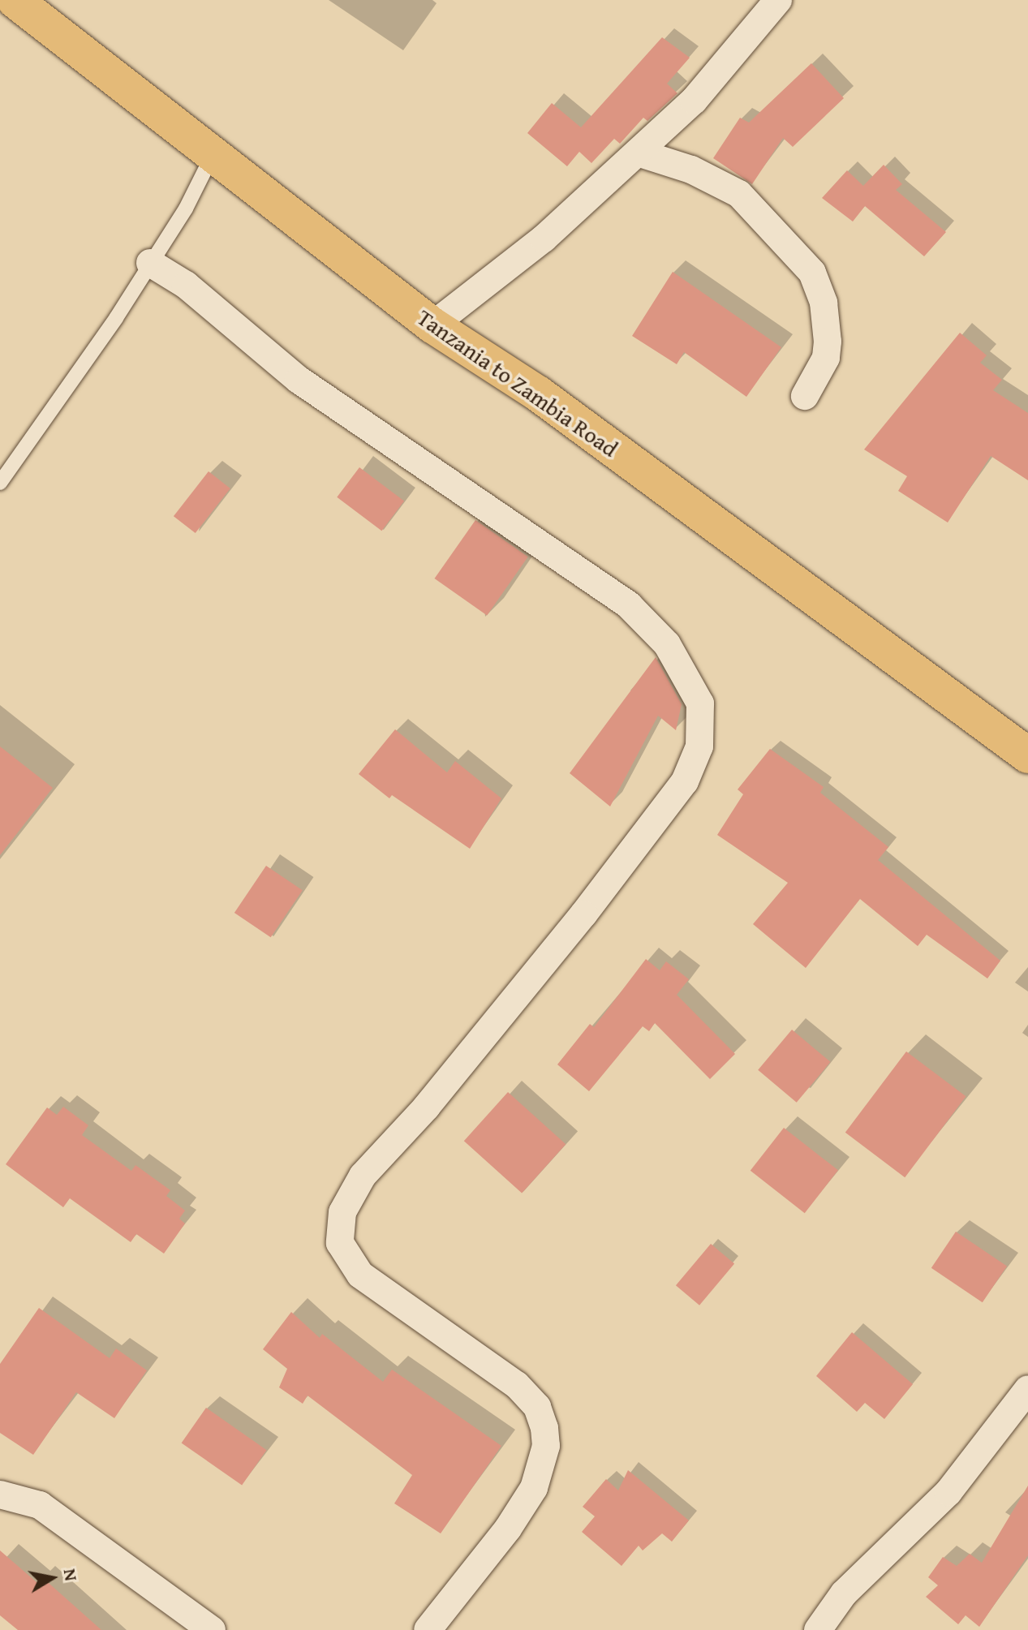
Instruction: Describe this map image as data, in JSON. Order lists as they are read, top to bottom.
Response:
{
  "streets": {
    "highway": ["Tanzania to Zambia Road"]
  },
  "north": "right"
}
